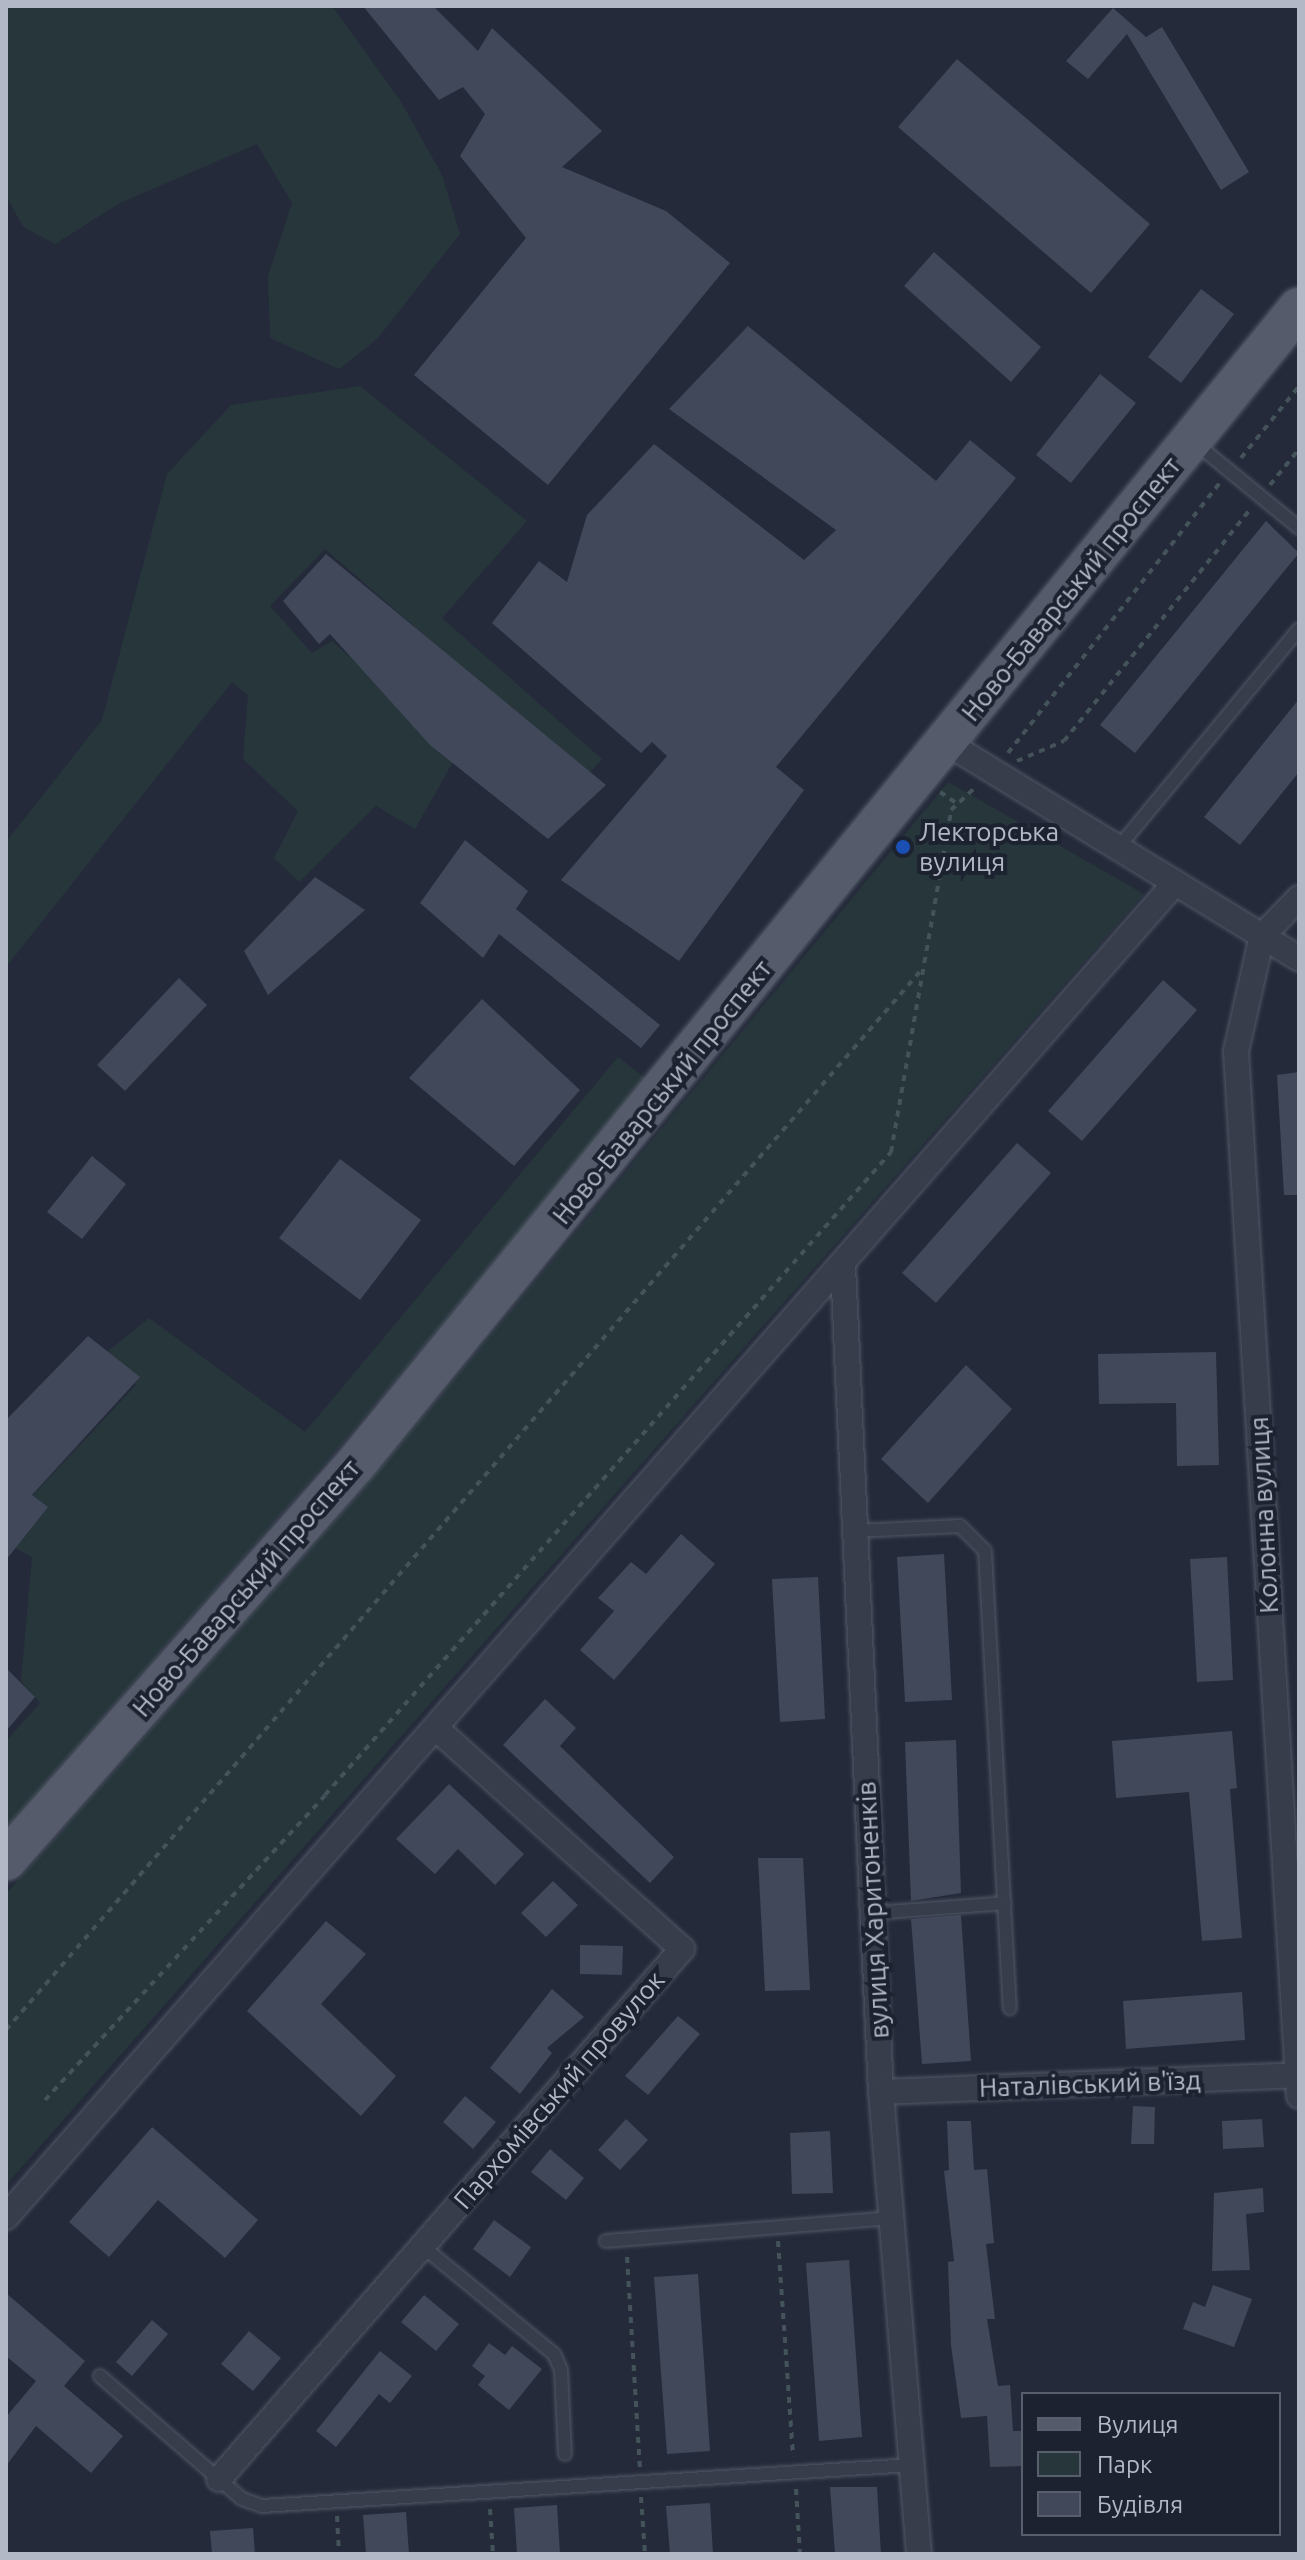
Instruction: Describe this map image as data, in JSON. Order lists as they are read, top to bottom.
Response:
{
  "streets": {
    "main road": ["Ново-Баварський проспект"],
    "street": [
      "Колонна вулиця",
      "вулиця Харитоненків",
      "Наталівський в'їзд",
      "Пархомівський провулок"
    ]
  },
  "crossings": [
    ["Колонна вулиця", "Наталівський в'їзд"],
    ["вулиця Харитоненків", "Наталівський в'їзд"]
  ],
  "places": ["Лекторська вулиця"],
  "legend": ["Вулиця", "Парк", "Будівля"]
}
